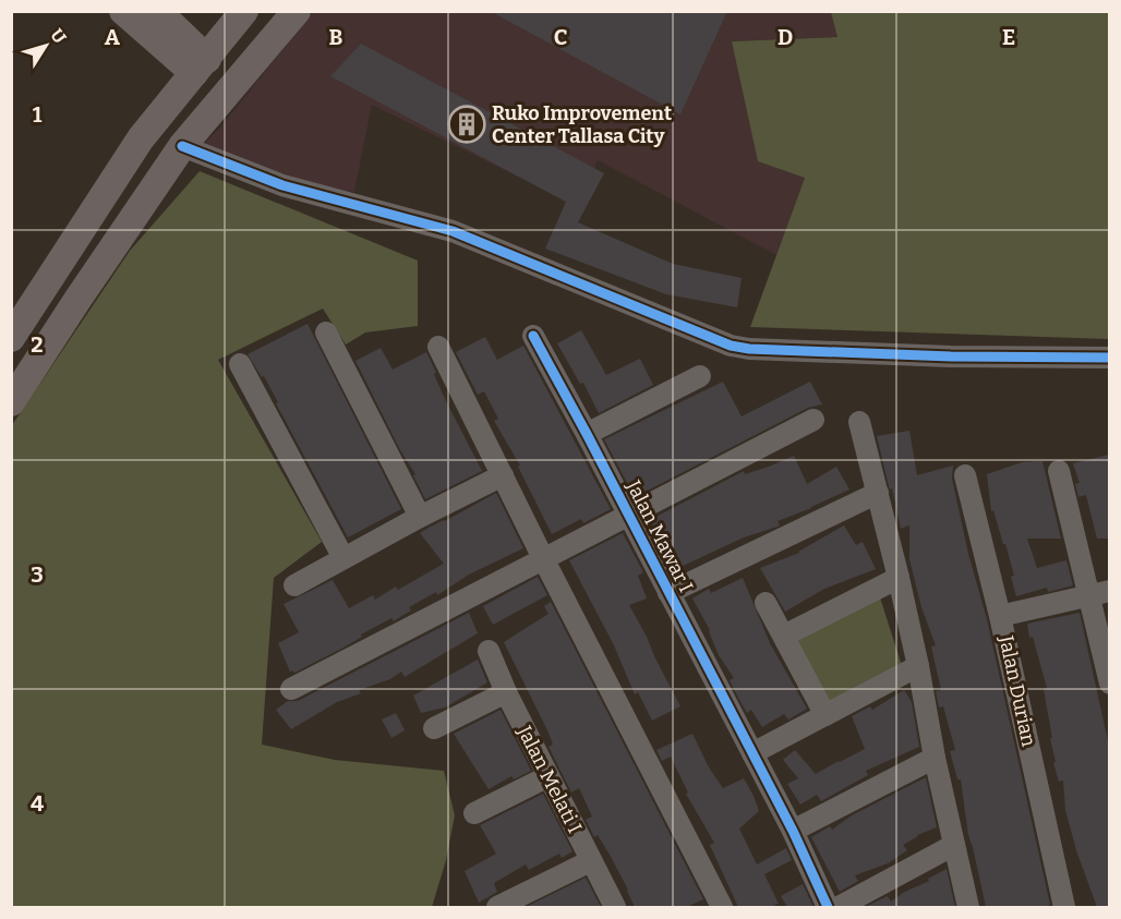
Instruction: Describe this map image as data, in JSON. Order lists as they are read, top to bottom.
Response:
{
  "streets": {
    "street": ["Jalan Mawar I", "Jalan Durian", "Jalan Melati I"]
  },
  "places": {
    "building": ["Ruko Improvement Center Tallasa City"]
  },
  "north": "top right",
  "grid": {
    "columns": [
      "A",
      "B",
      "C",
      "D",
      "E"
    ],
    "rows": [
      "1",
      "2",
      "3",
      "4"
    ]
  }
}
